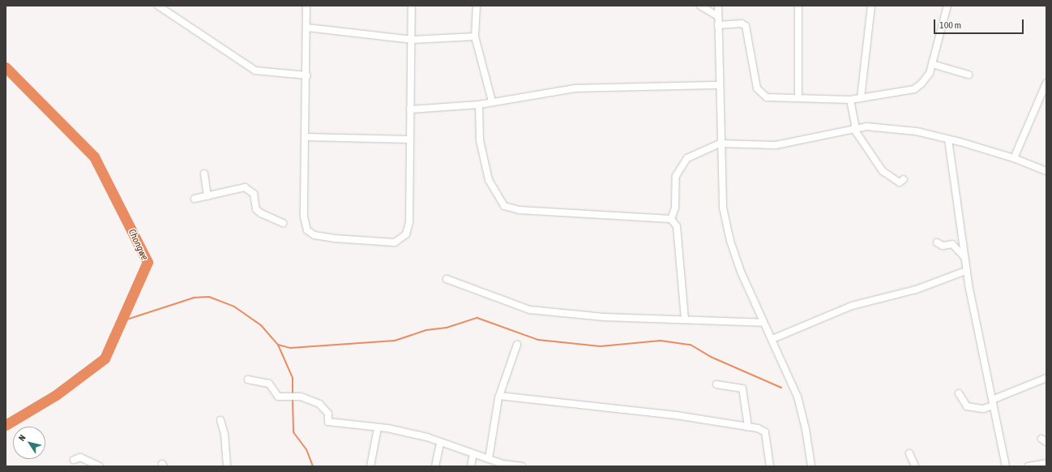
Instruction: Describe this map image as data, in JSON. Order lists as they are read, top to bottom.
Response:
{
  "water": ["Chongwe"],
  "scale_bar": "100 m",
  "north": "top left"
}
